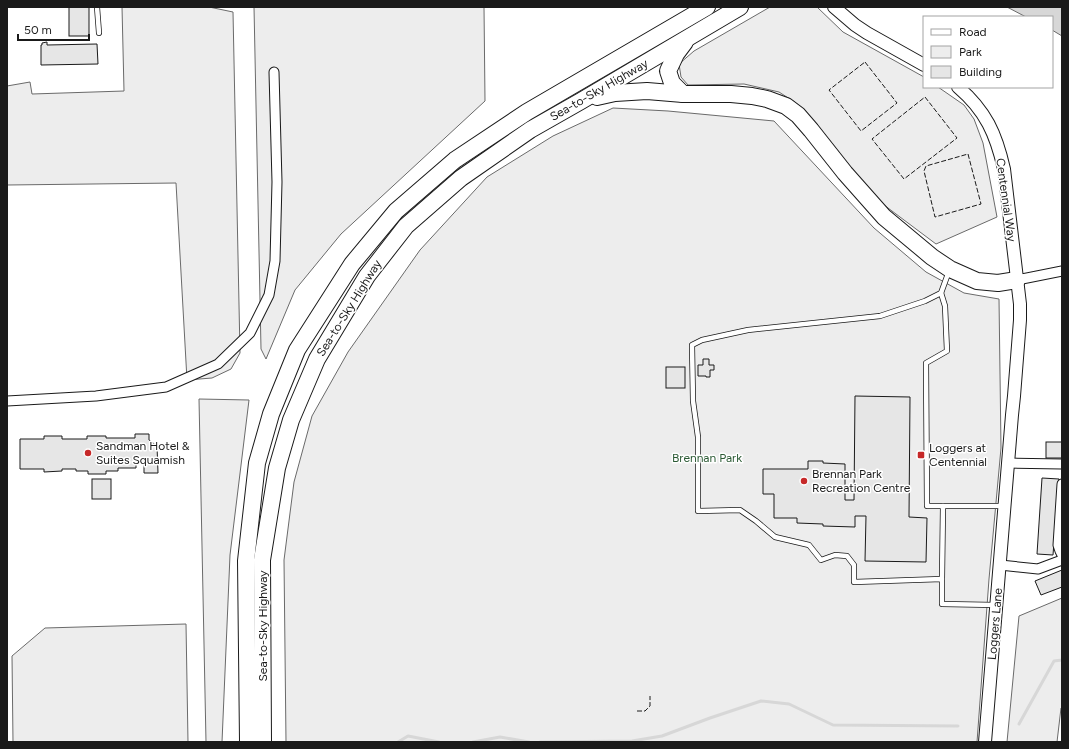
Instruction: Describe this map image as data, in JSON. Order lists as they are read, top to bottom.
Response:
{
  "streets": {
    "highway": ["Sea-to-Sky Highway"],
    "street": ["Centennial Way", "Loggers Lane"]
  },
  "crossings": [
    ["Centennial Way", "Loggers Lane"]
  ],
  "parks": ["Brennan Park"],
  "places": {
    "other": ["Sandman Hotel & Suites Squamish", "Brennan Park Recreation Centre"],
    "transit": ["Loggers at Centennial"]
  },
  "legend": ["Road", "Park", "Building"],
  "scale_bar": "50 m"
}
